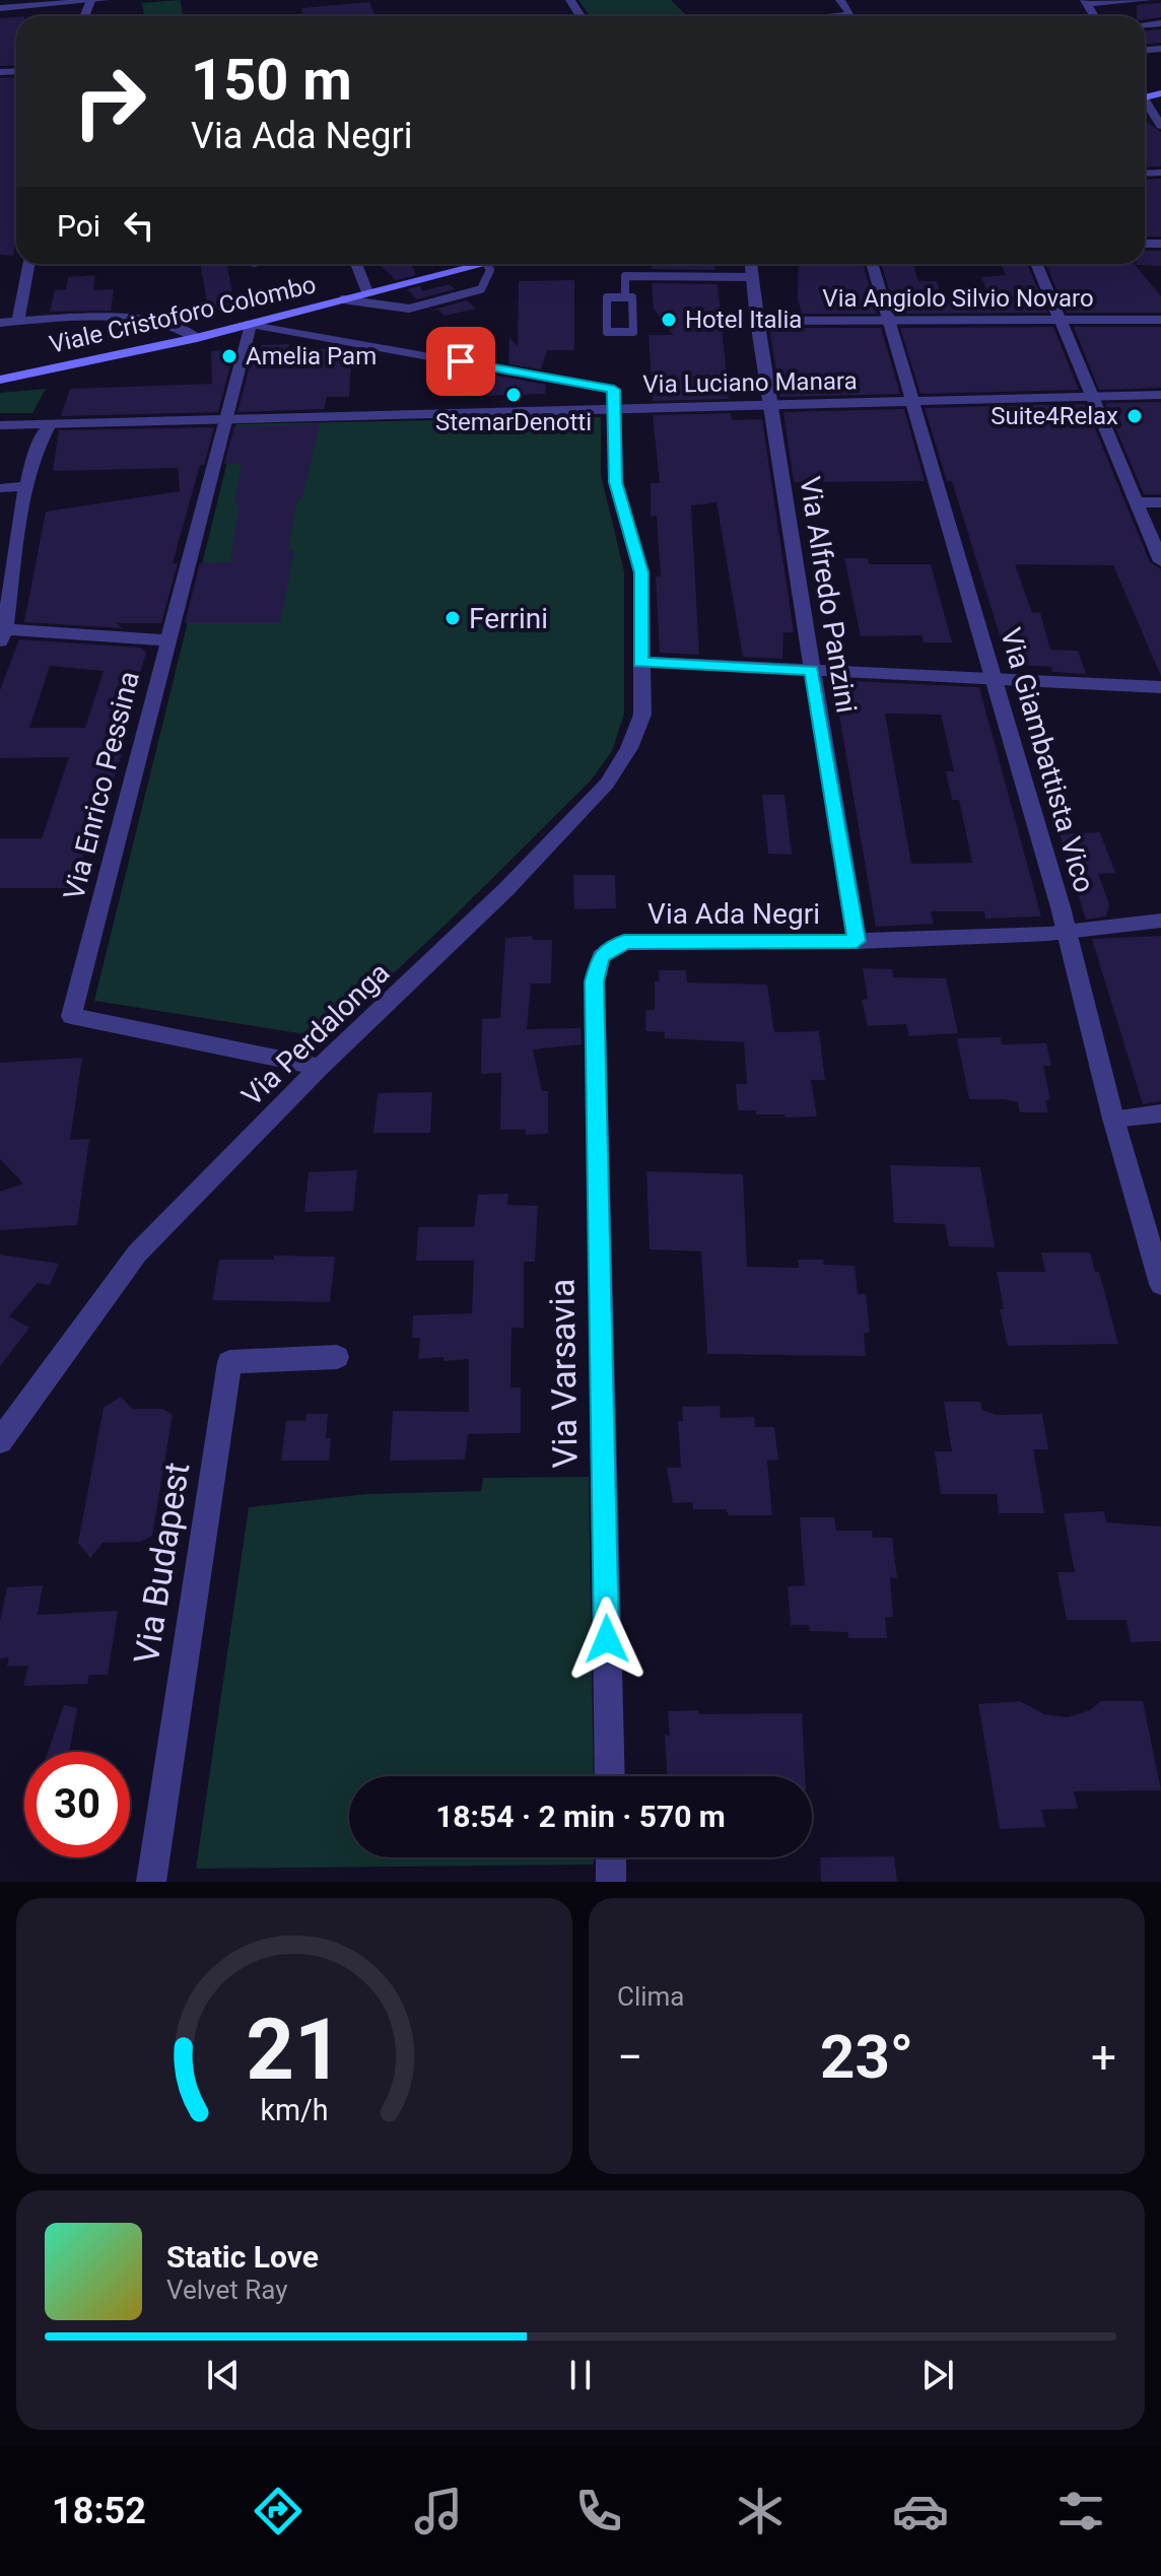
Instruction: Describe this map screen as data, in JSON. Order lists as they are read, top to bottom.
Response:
{
  "streets": {
    "main road": ["Viale Cristoforo Colombo"],
    "street": [
      "Via Angiolo Silvio Novaro",
      "Via Luciano Manara",
      "Via Alfredo Panzini",
      "Via Giambattista Vico",
      "Via Enrico Pessina",
      "Via Ada Negri",
      "Via Perdalonga",
      "Via Varsavia",
      "Via Budapest"
    ]
  },
  "crossings": [
    ["Via Angiolo Silvio Novaro", "Via Alfredo Panzini"],
    ["Via Angiolo Silvio Novaro", "Via Giambattista Vico"],
    ["Viale Cristoforo Colombo", "Via Enrico Pessina"],
    ["Via Luciano Manara", "Via Alfredo Panzini"],
    ["Via Luciano Manara", "Via Giambattista Vico"],
    ["Via Luciano Manara", "Via Enrico Pessina"],
    ["Via Luciano Manara", "Via Perdalonga"],
    ["Via Alfredo Panzini", "Via Ada Negri"],
    ["Via Giambattista Vico", "Via Ada Negri"],
    ["Via Enrico Pessina", "Via Perdalonga"],
    ["Via Ada Negri", "Via Varsavia"]
  ],
  "places": [
    "Hotel Italia",
    "Amelia Pam",
    "StemarDenotti",
    "Suite4Relax",
    "Ferrini"
  ],
  "page": {
    "turn": ["150 m", "Via Ada Negri"],
    "then": "Poi",
    "limit": "30",
    "trip": "18:54 · 2 min · 570 m",
    "tile": "Clima",
    "heat": ["−", "23°", "+"],
    "song": ["Static Love", "Velvet Ray"],
    "tabs": "18:52",
    "gauge": ["21", "km/h"]
  }
}
